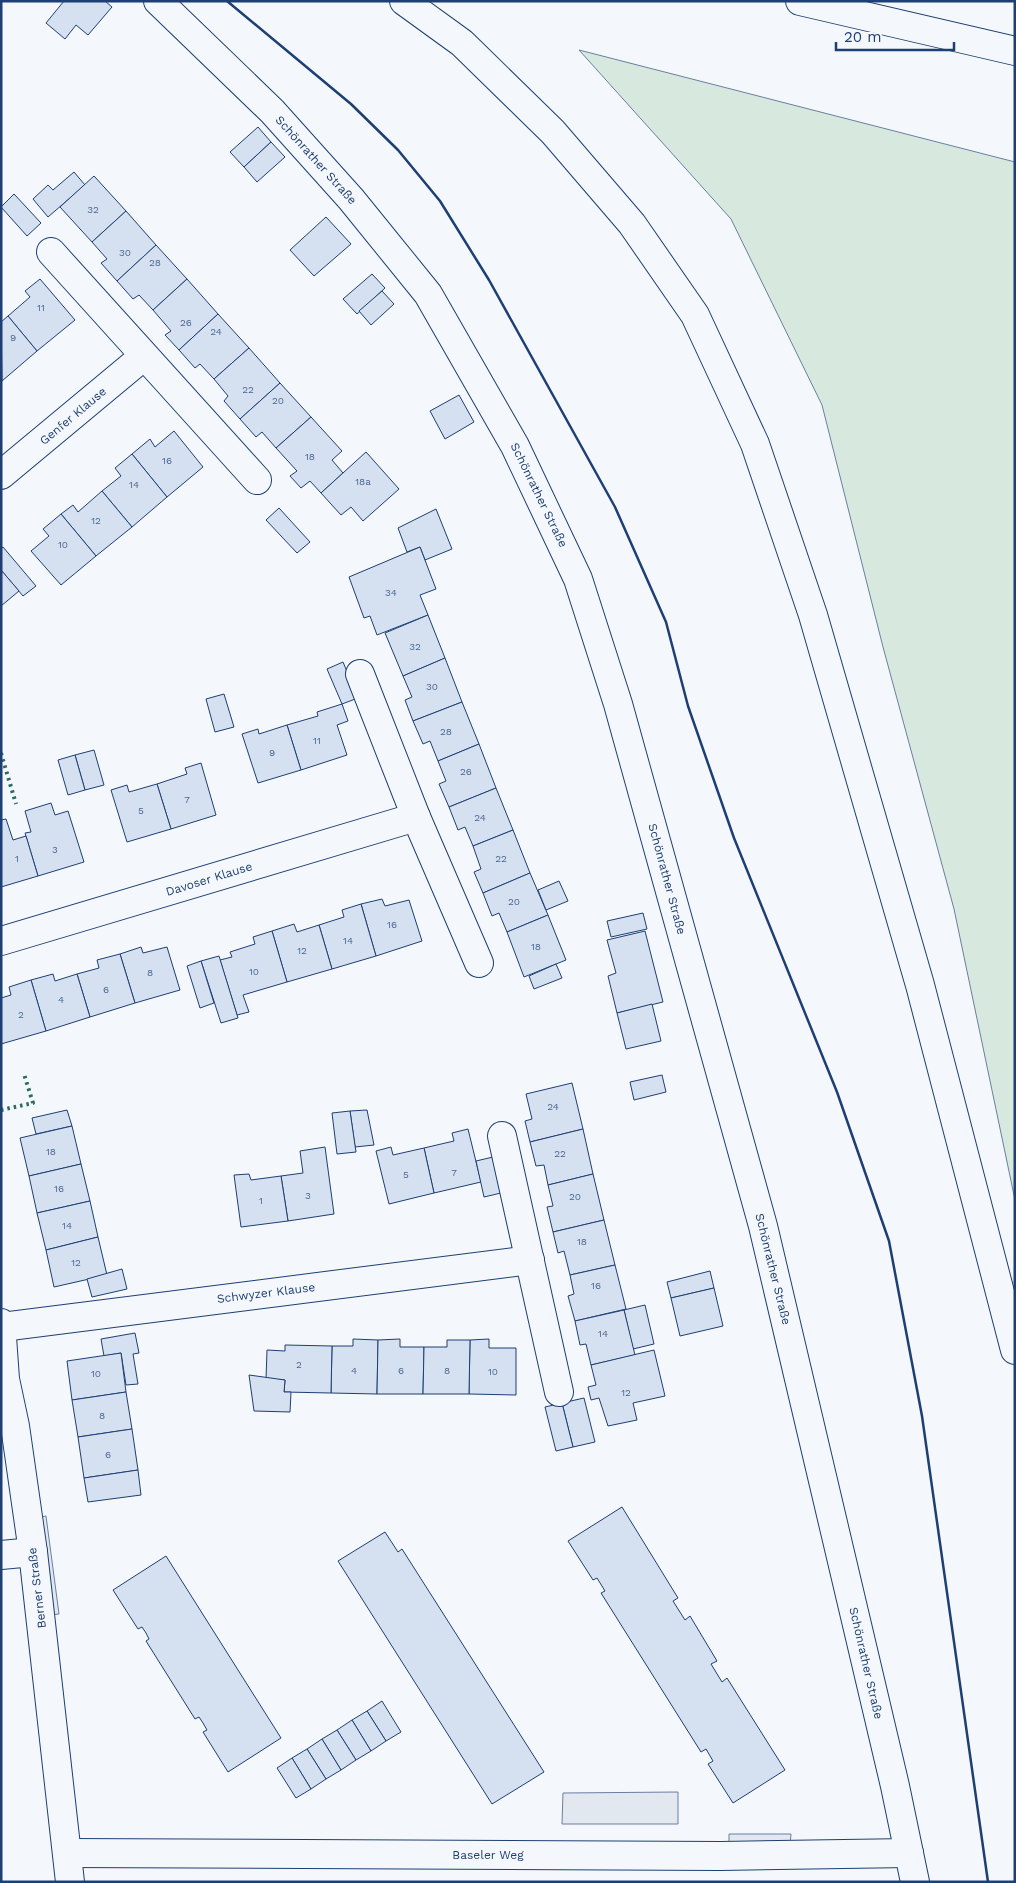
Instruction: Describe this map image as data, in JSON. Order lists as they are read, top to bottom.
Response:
{
  "streets": {
    "main road": [
      "Schönrather Straße",
      "Genfer Klause",
      "Davoser Klause",
      "Schwyzer Klause",
      "Berner Straße",
      "Baseler Weg"
    ]
  },
  "crossings": [
    ["Schönrather Straße", "Baseler Weg"],
    ["Schwyzer Klause", "Berner Straße"],
    ["Berner Straße", "Baseler Weg"]
  ],
  "house_numbers": [
    "32",
    "30",
    "28",
    "11",
    "26",
    "24",
    "9",
    "22",
    "20",
    "18",
    "16",
    "18a",
    "14",
    "12",
    "10",
    "34",
    "32",
    "30",
    "28",
    "11",
    "9",
    "26",
    "7",
    "5",
    "24",
    "3",
    "1",
    "22",
    "20",
    "16",
    "14",
    "18",
    "12",
    "10",
    "8",
    "6",
    "4",
    "2",
    "24",
    "18",
    "22",
    "7",
    "5",
    "16",
    "3",
    "20",
    "1",
    "14",
    "18",
    "12",
    "16",
    "14",
    "2",
    "4",
    "6",
    "8",
    "10",
    "10",
    "12",
    "8",
    "6"
  ],
  "scale_bar": "20 m"
}
